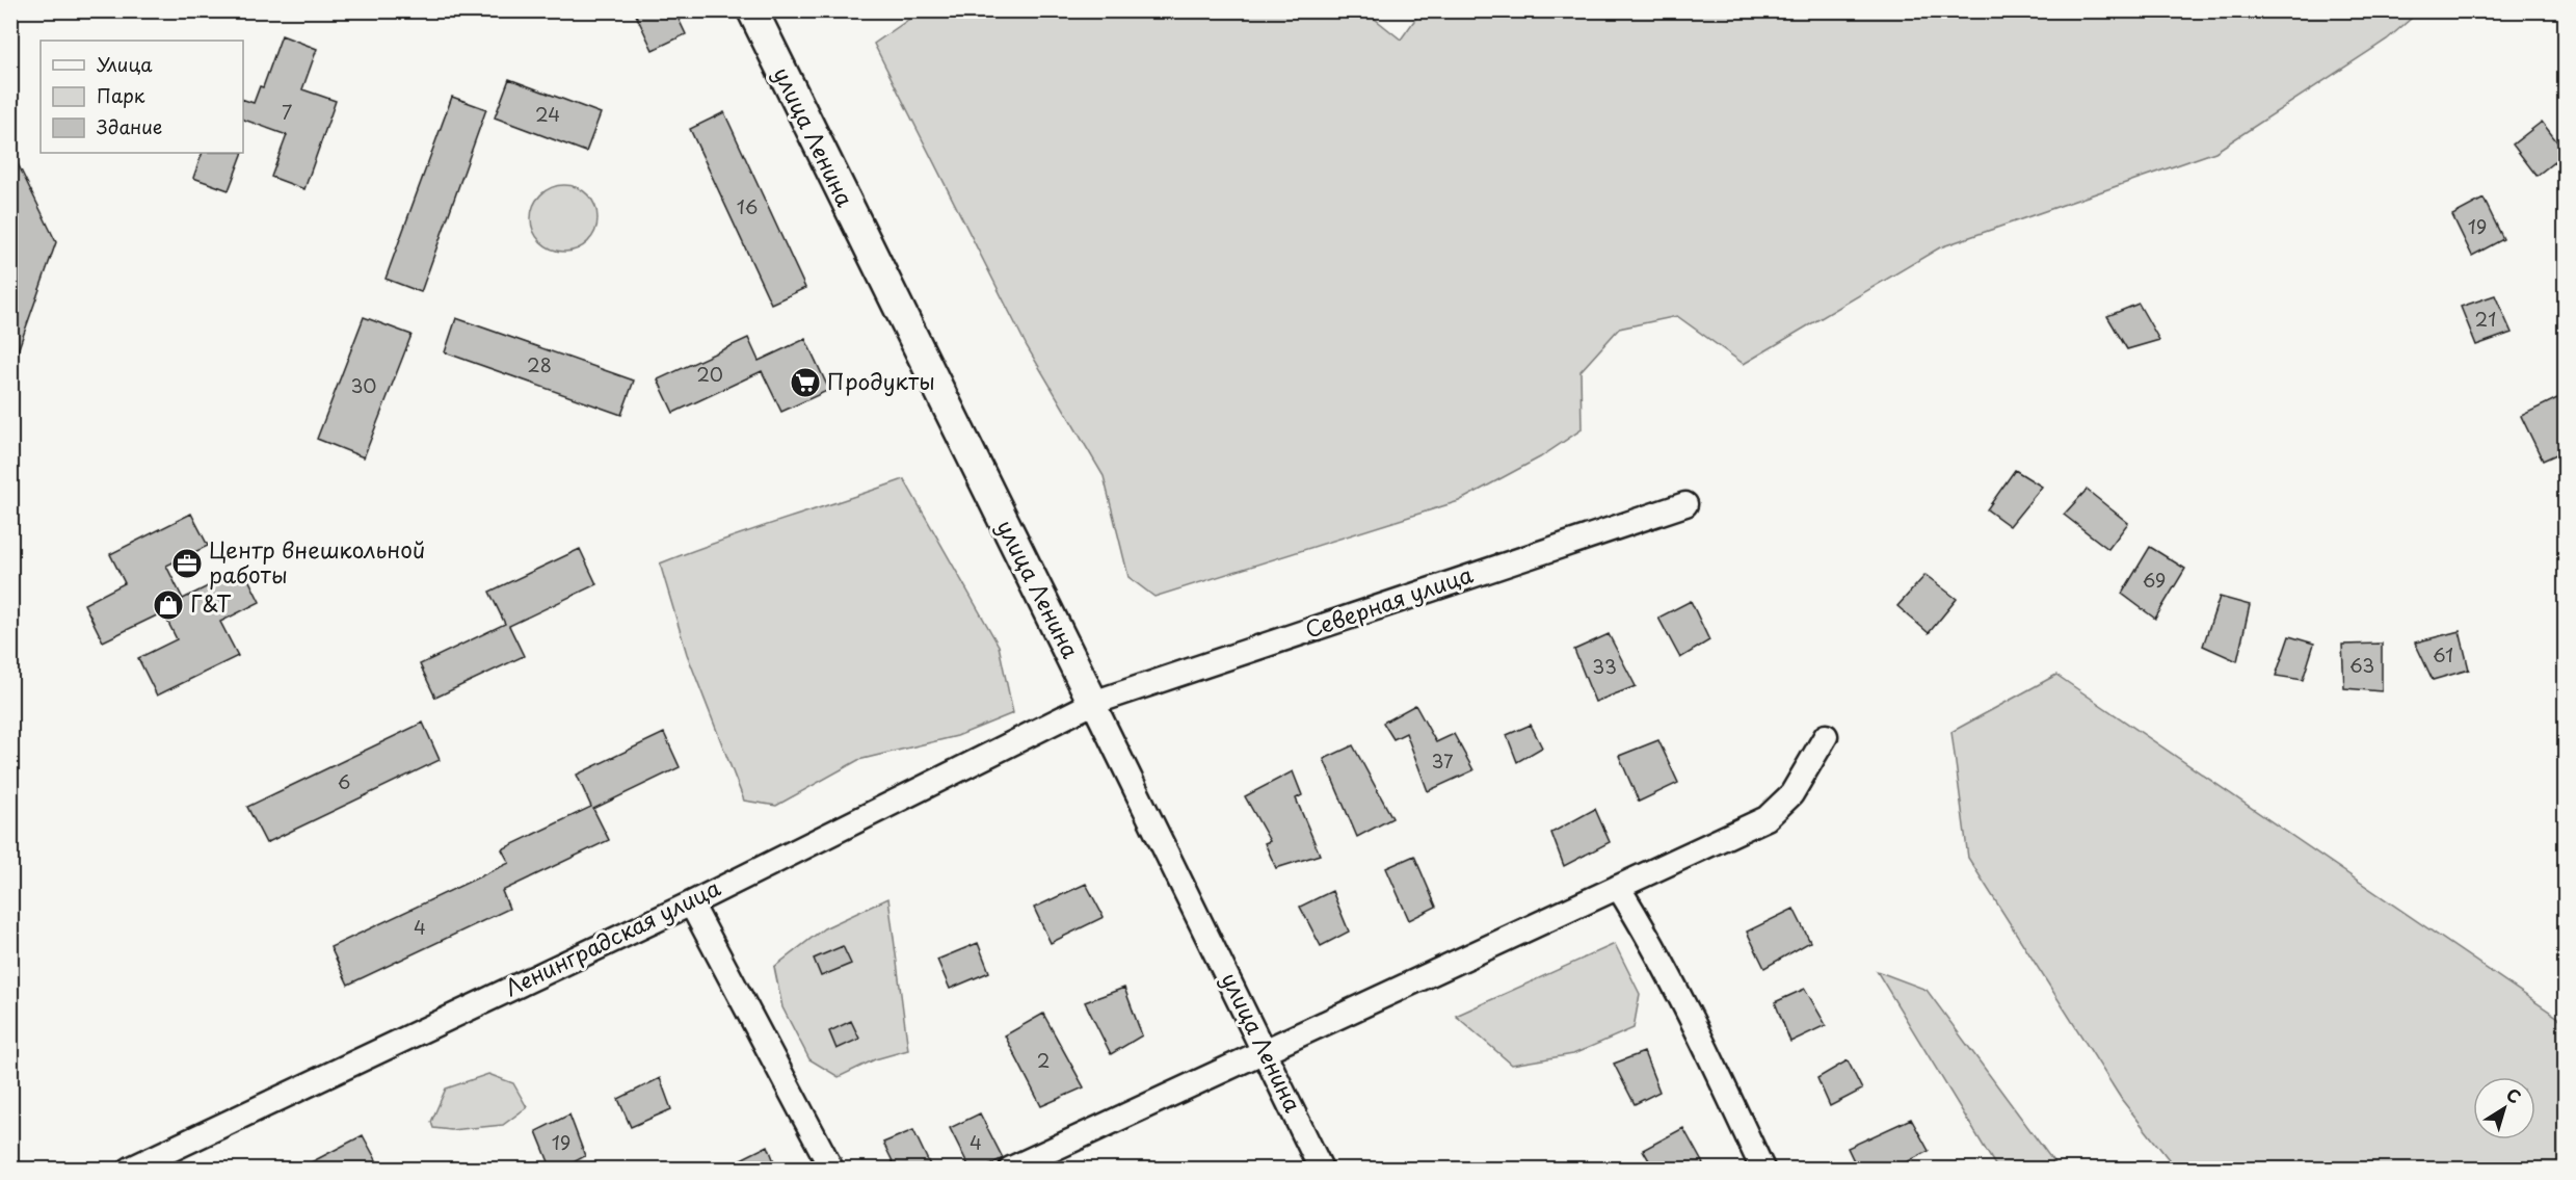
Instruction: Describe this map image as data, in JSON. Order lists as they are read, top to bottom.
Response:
{
  "streets": {
    "street": ["улица Ленина", "Северная улица", "Ленинградская улица"]
  },
  "crossings": [
    ["улица Ленина", "Северная улица"],
    ["улица Ленина", "Ленинградская улица"],
    ["Северная улица", "Ленинградская улица"]
  ],
  "places": {
    "supermarket": ["Продукты"],
    "office": ["Центр внешкольной работы"],
    "shop": ["Г&Т"]
  },
  "house_numbers": [
    "7",
    "24",
    "16",
    "19",
    "21",
    "28",
    "20",
    "30",
    "69",
    "61",
    "63",
    "33",
    "37",
    "6",
    "4",
    "2",
    "19",
    "4"
  ],
  "legend": ["Улица", "Парк", "Здание"],
  "north": "top right"
}
